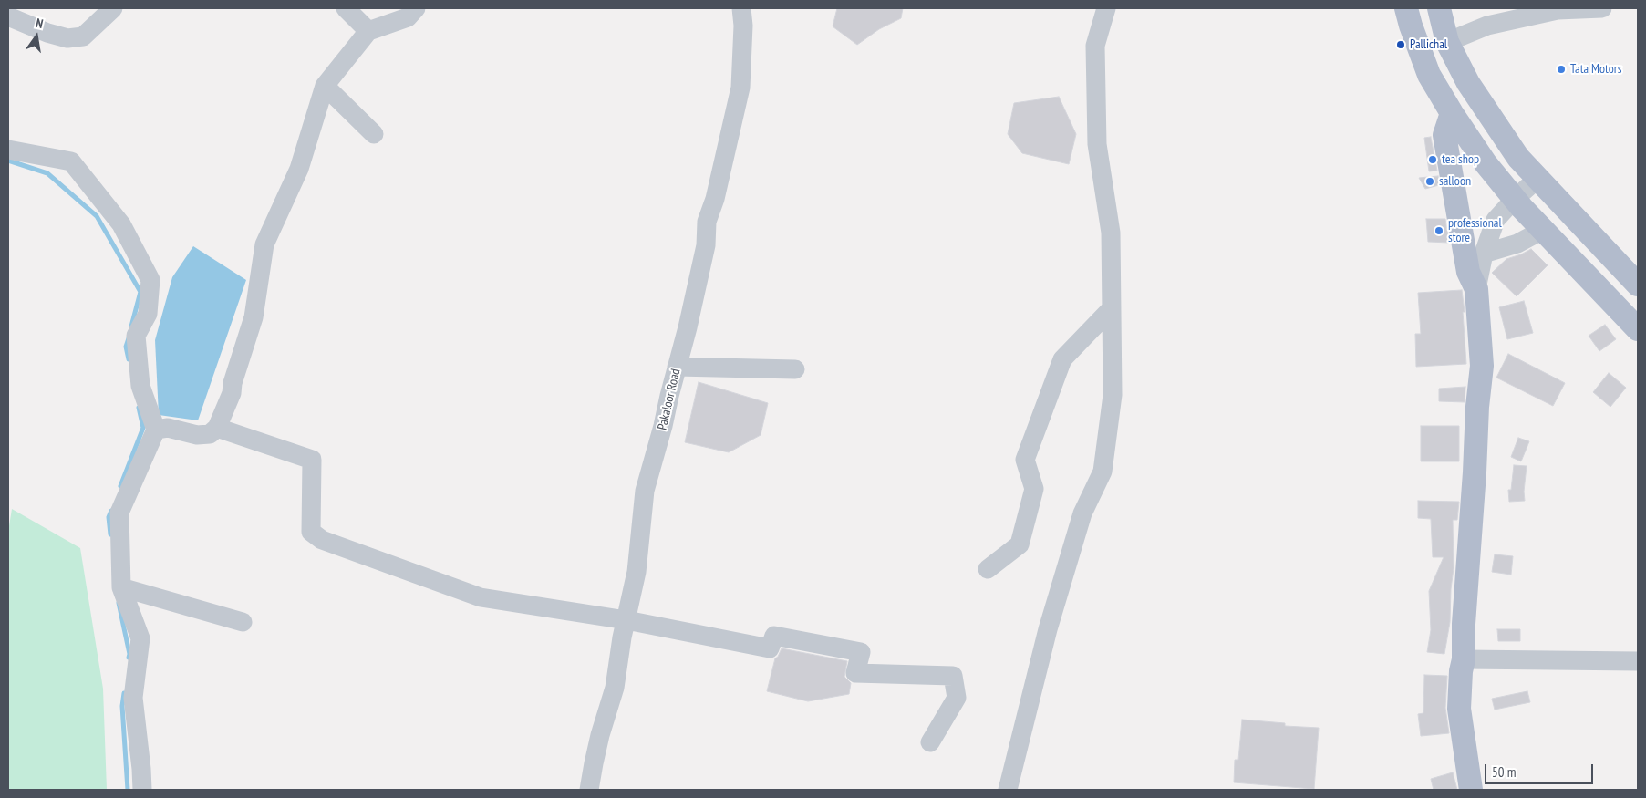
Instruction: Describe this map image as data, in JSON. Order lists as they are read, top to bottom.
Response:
{
  "streets": {
    "street": ["Pakaloor Road"]
  },
  "places": [
    "Pallichal",
    "Tata Motors",
    "tea shop",
    "salloon",
    "professional store"
  ],
  "scale_bar": "50 m",
  "north": "top"
}
